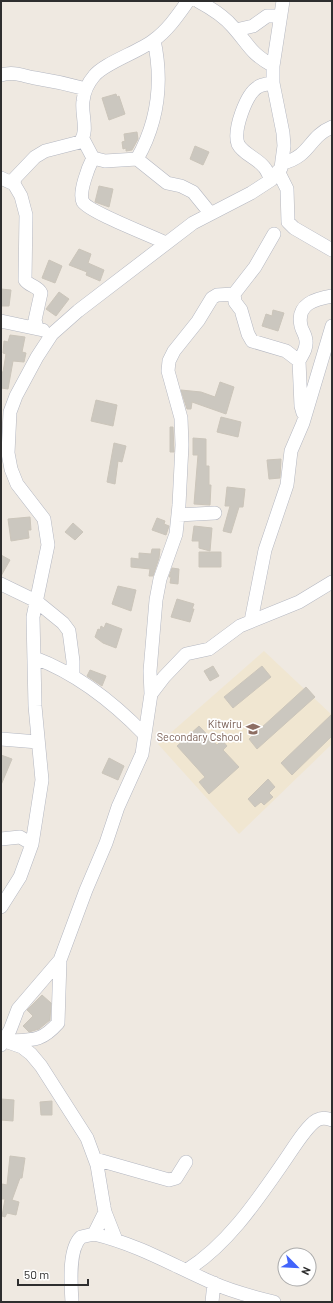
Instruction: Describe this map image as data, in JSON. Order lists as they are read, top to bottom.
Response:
{
  "places": {
    "school or university": ["Kitwiru Secondary Cshool"]
  },
  "scale_bar": "50 m",
  "north": "bottom right"
}
